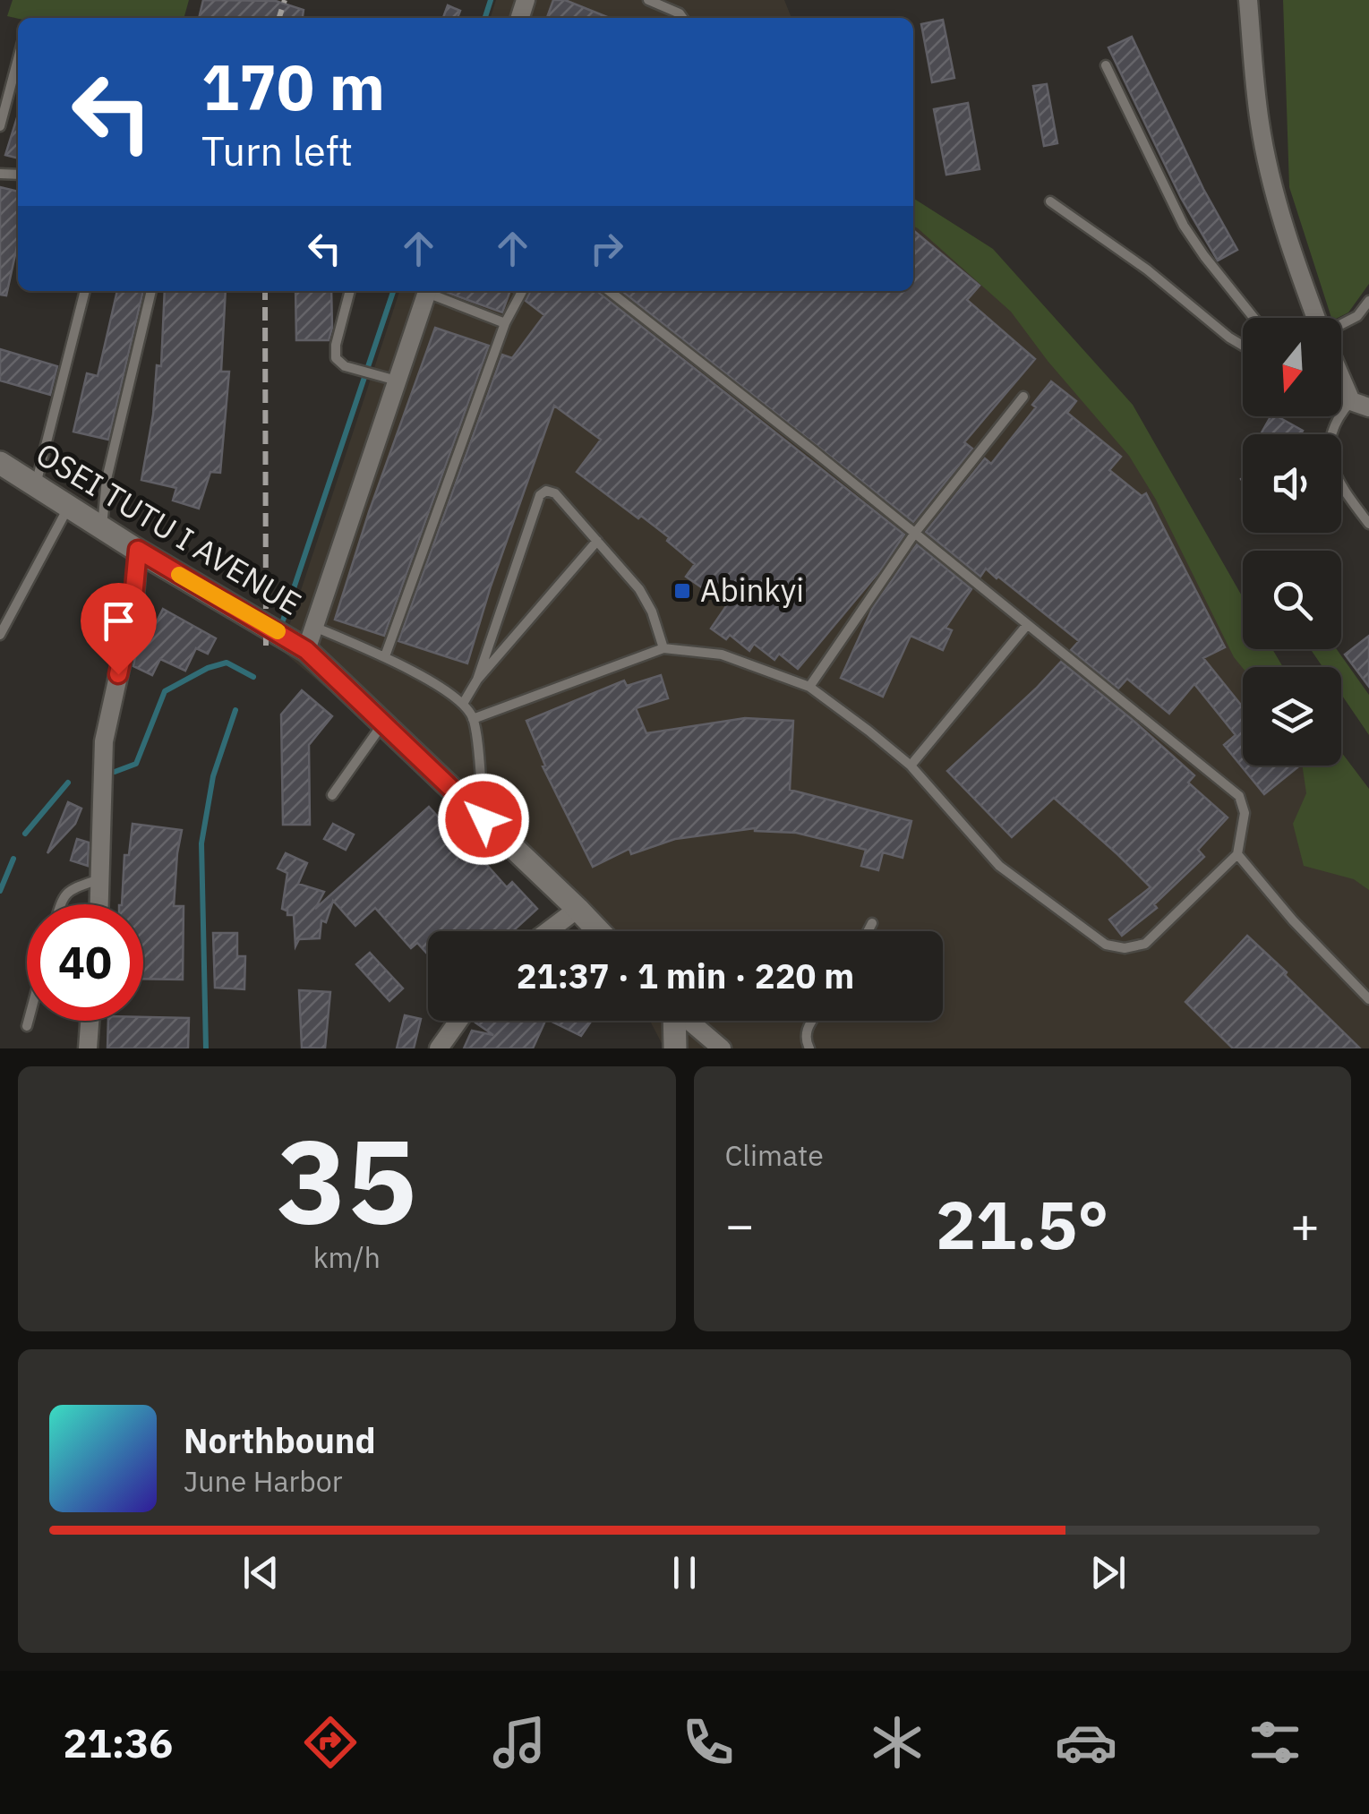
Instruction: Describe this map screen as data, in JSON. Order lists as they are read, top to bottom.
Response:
{
  "streets": {
    "street": ["OSEI TUTU I AVENUE"]
  },
  "places": {
    "transit": ["Abinkyi"]
  },
  "north": "bottom",
  "page": {
    "turn": ["170 m", "Turn left"],
    "limit": "40",
    "trip": "21:37 · 1 min · 220 m",
    "tile": [
      ["35", "km/h"],
      "Climate"
    ],
    "heat": ["−", "21.5°", "+"],
    "song": ["Northbound", "June Harbor"],
    "tabs": "21:36"
  }
}
